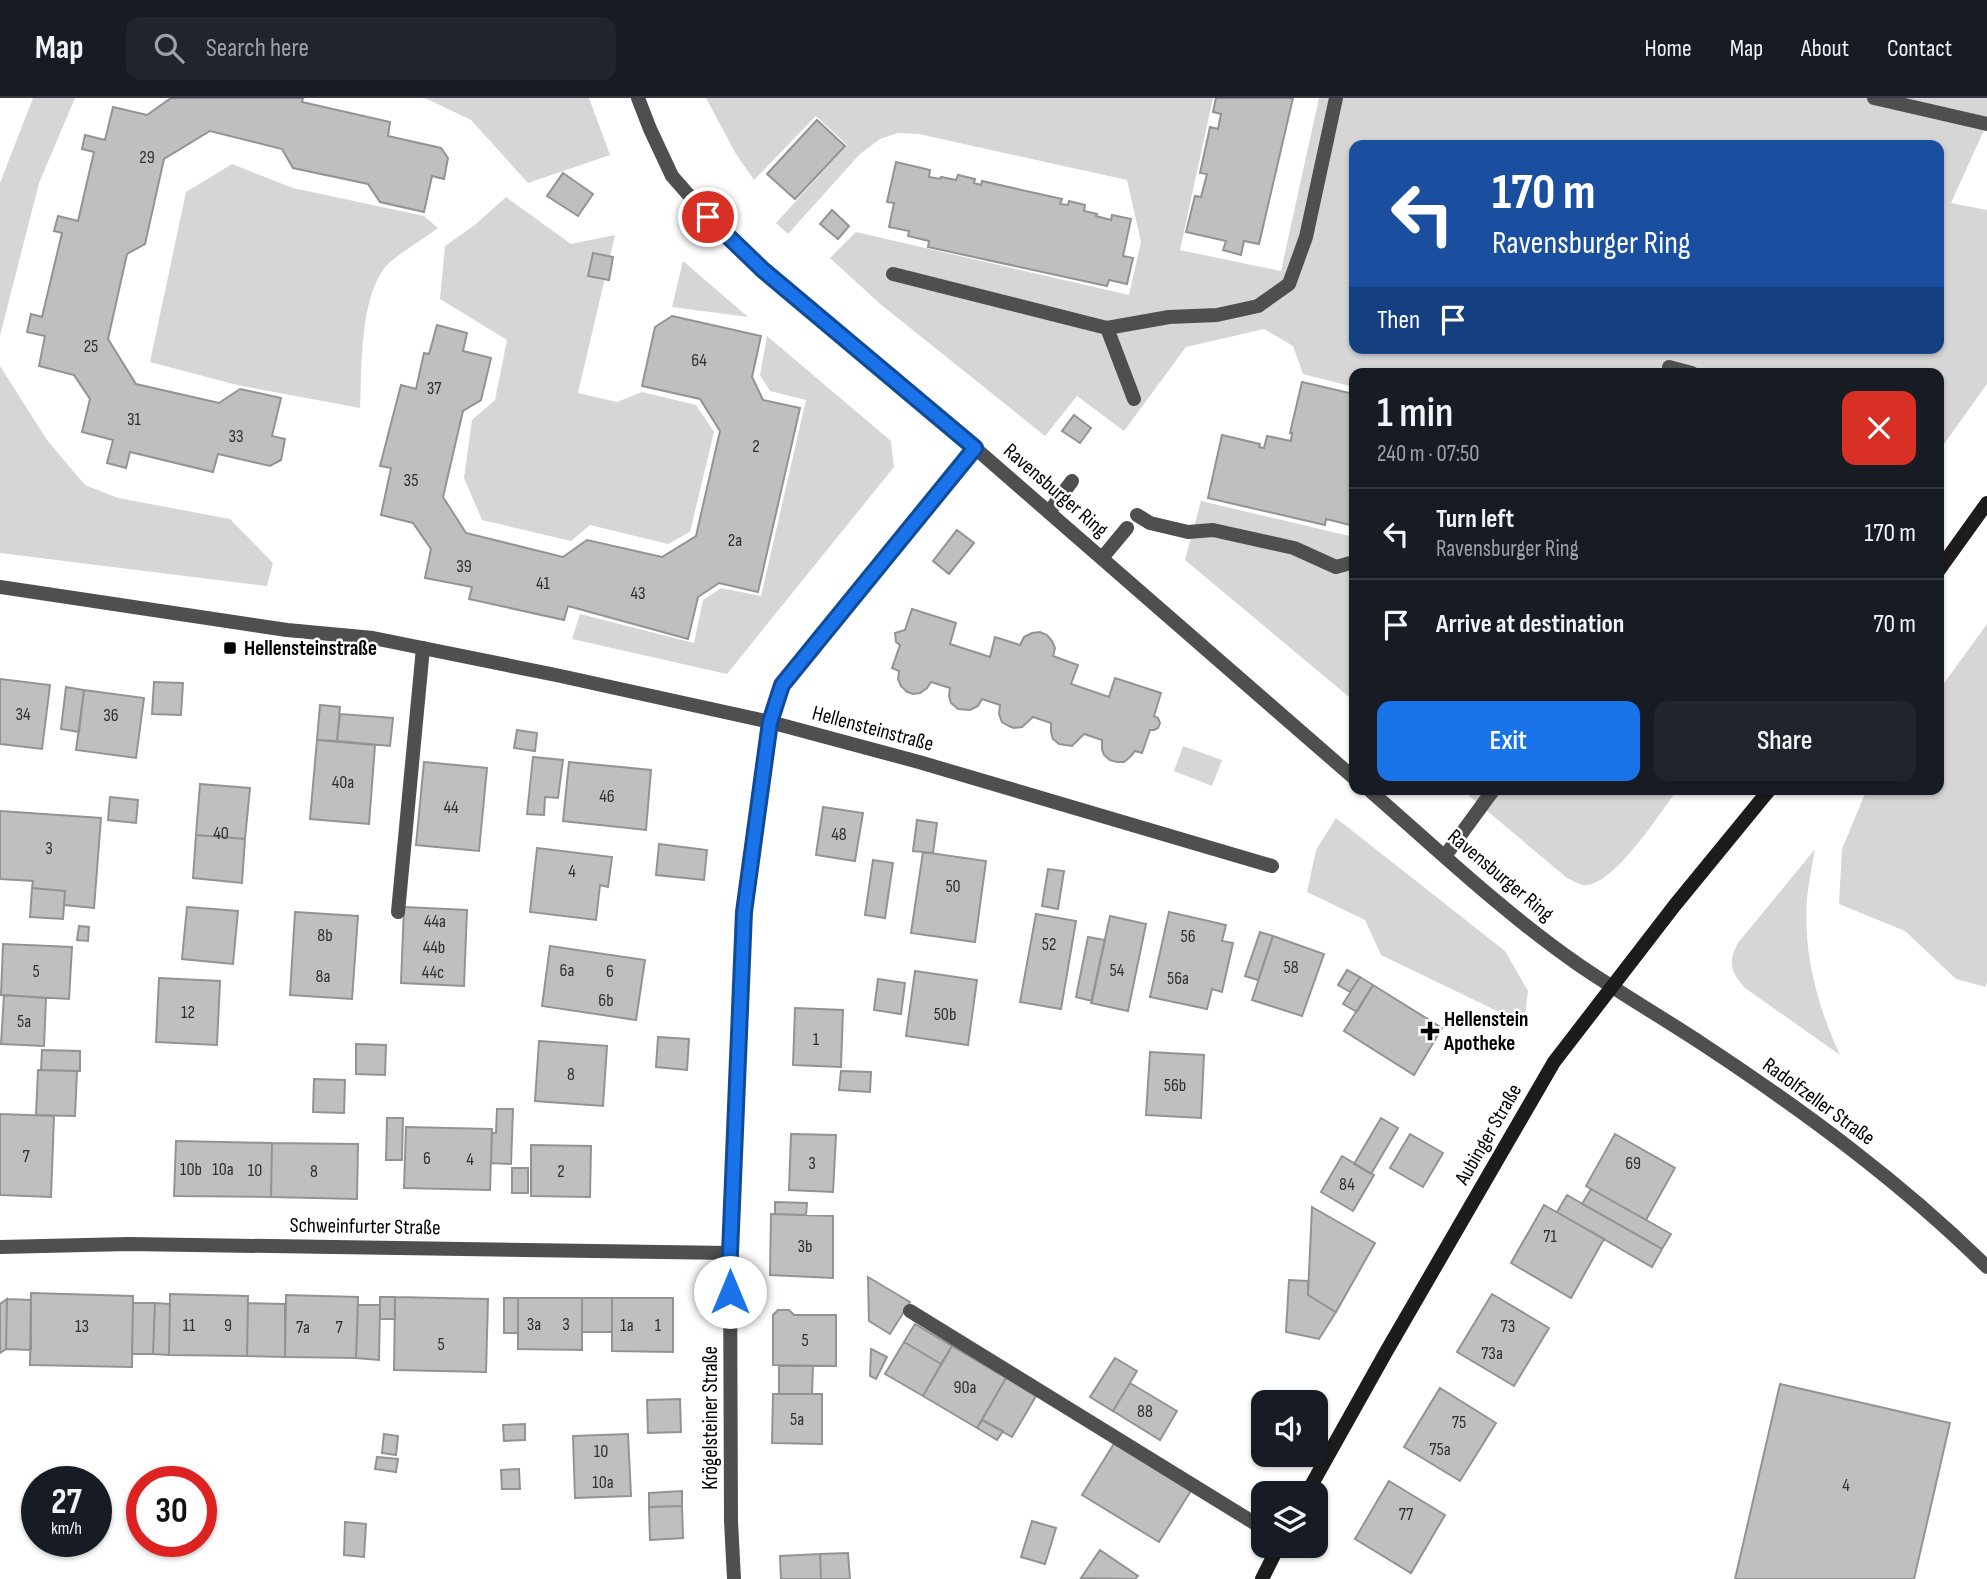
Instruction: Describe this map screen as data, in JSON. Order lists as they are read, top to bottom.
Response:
{
  "streets": {
    "main road": ["Aubinger Straße"],
    "street": [
      "Ravensburger Ring",
      "Hellensteinstraße",
      "Radolfzeller Straße",
      "Schweinfurter Straße",
      "Krögelsteiner Straße"
    ]
  },
  "crossings": [
    ["Ravensburger Ring", "Radolfzeller Straße"],
    ["Ravensburger Ring", "Aubinger Straße"],
    ["Ravensburger Ring", "Krögelsteiner Straße"],
    ["Hellensteinstraße", "Krögelsteiner Straße"],
    ["Radolfzeller Straße", "Aubinger Straße"],
    ["Schweinfurter Straße", "Krögelsteiner Straße"]
  ],
  "places": {
    "transit": ["Hellensteinstraße"],
    "health": ["Hellenstein Apotheke"]
  },
  "house_numbers": [
    "29",
    "25",
    "64",
    "37",
    "31",
    "33",
    "2",
    "35",
    "2a",
    "39",
    "41",
    "43",
    "34",
    "36",
    "40a",
    "46",
    "44",
    "40",
    "48",
    "3",
    "4",
    "50",
    "44a",
    "8b",
    "56",
    "52",
    "44b",
    "58",
    "6a",
    "54",
    "5",
    "6",
    "44c",
    "8a",
    "56a",
    "6b",
    "12",
    "50b",
    "5a",
    "1",
    "8",
    "56b",
    "7",
    "6",
    "4",
    "3",
    "69",
    "10b",
    "10a",
    "10",
    "8",
    "2",
    "84",
    "71",
    "3b",
    "3a",
    "3",
    "11",
    "9",
    "1a",
    "1",
    "13",
    "73",
    "7a",
    "7",
    "5",
    "5",
    "73a",
    "90a",
    "88",
    "5a",
    "75",
    "75a",
    "10",
    "10a",
    "4",
    "77"
  ],
  "page": {
    "header": "Map",
    "search": "Search here",
    "nav": [
      "Home",
      "Map",
      "About",
      "Contact"
    ],
    "turn": ["170 m", "Ravensburger Ring"],
    "then": "Then",
    "heading": ["1 min", "240 m · 07:50"],
    "list": [
      {
        "name": "Turn left",
        "note": "Ravensburger Ring",
        "value": "170 m"
      },
      {
        "name": "Arrive at destination",
        "value": "70 m"
      }
    ],
    "buttons": ["Exit", "Share"],
    "speed": "27 km/h",
    "limit": "30"
  }
}
